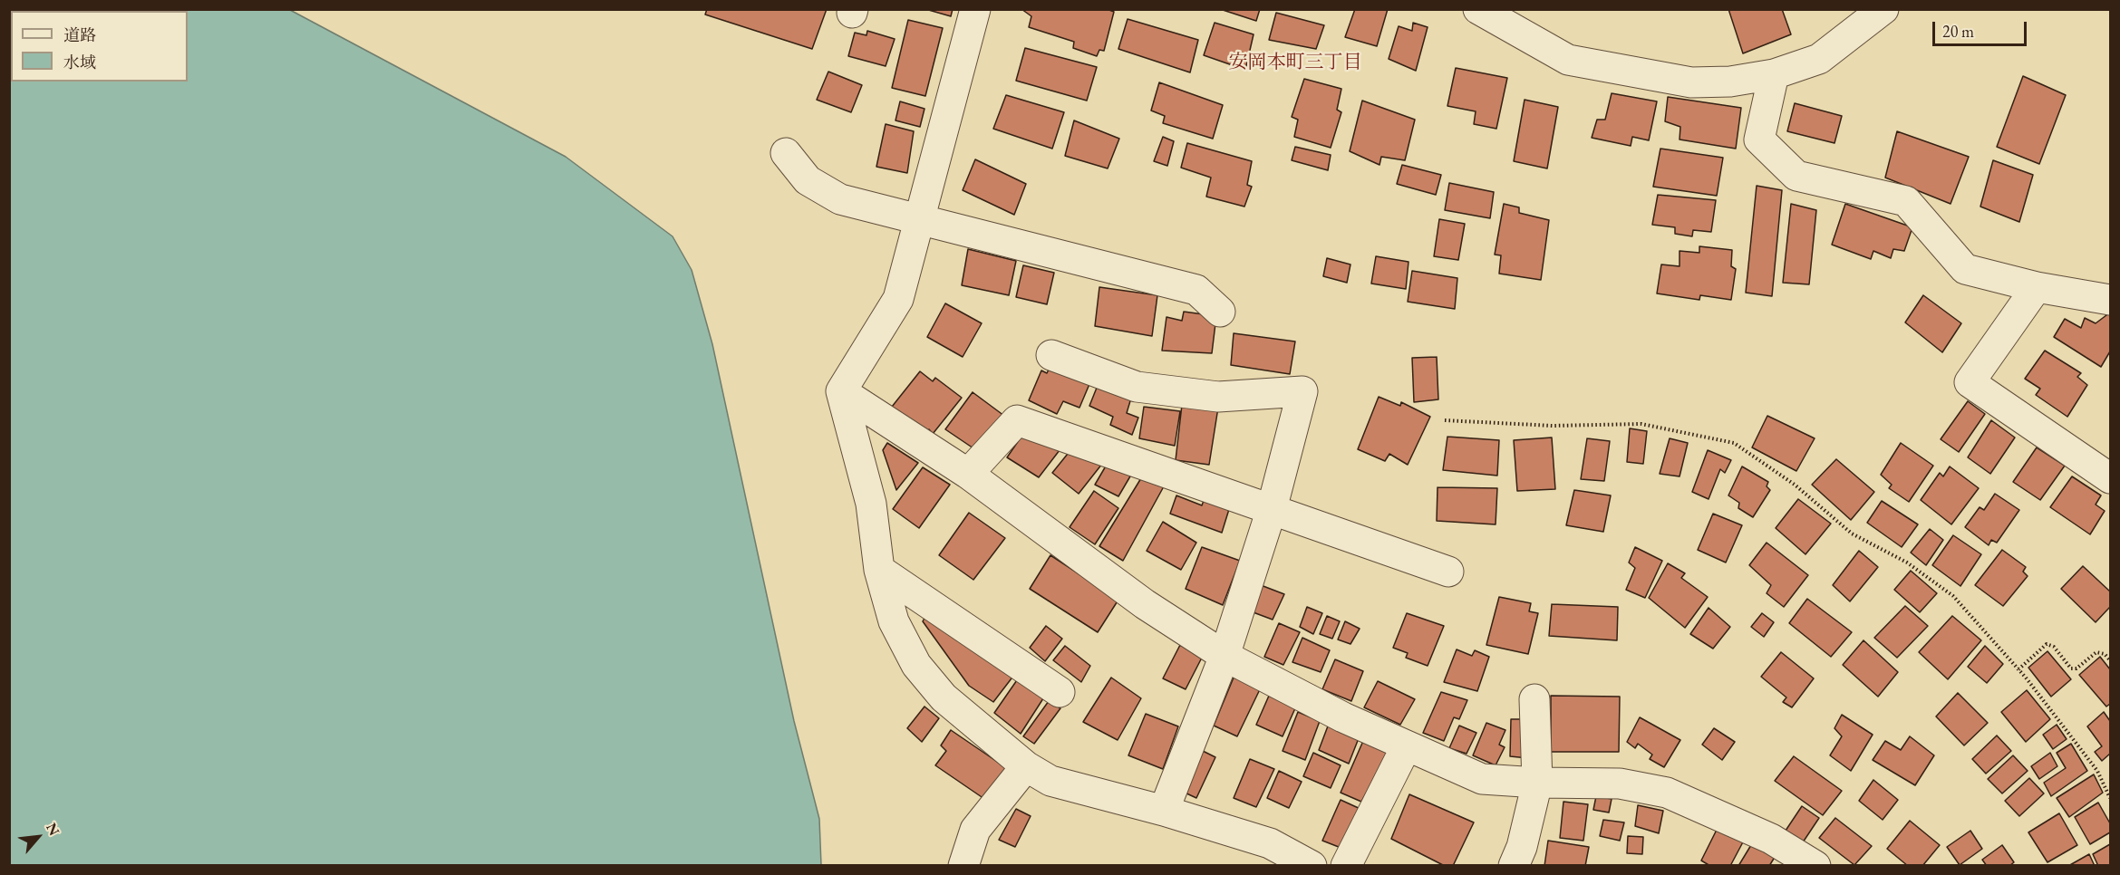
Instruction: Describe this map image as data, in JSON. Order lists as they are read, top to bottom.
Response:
{
  "districts": ["安岡本町三丁目"],
  "legend": ["道路", "水域"],
  "scale_bar": "20 m",
  "north": "top right"
}
